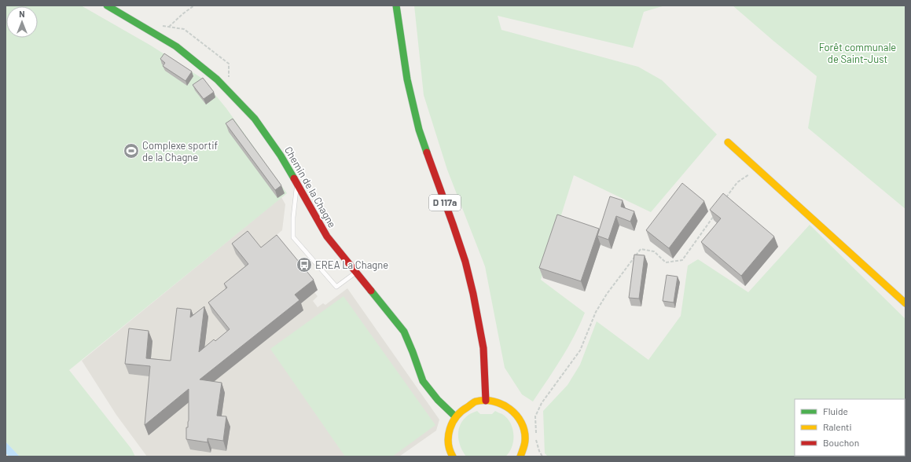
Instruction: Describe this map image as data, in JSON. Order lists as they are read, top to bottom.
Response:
{
  "streets": {
    "street": ["Chemin de la Chagne", "D 117a"]
  },
  "parks": ["Forêt communale de Saint-Just"],
  "places": {
    "sports": ["Complexe sportif de la Chagne"],
    "bus stop": ["EREA La Chagne"]
  },
  "legend": ["Fluide", "Ralenti", "Bouchon"],
  "north": "top"
}
